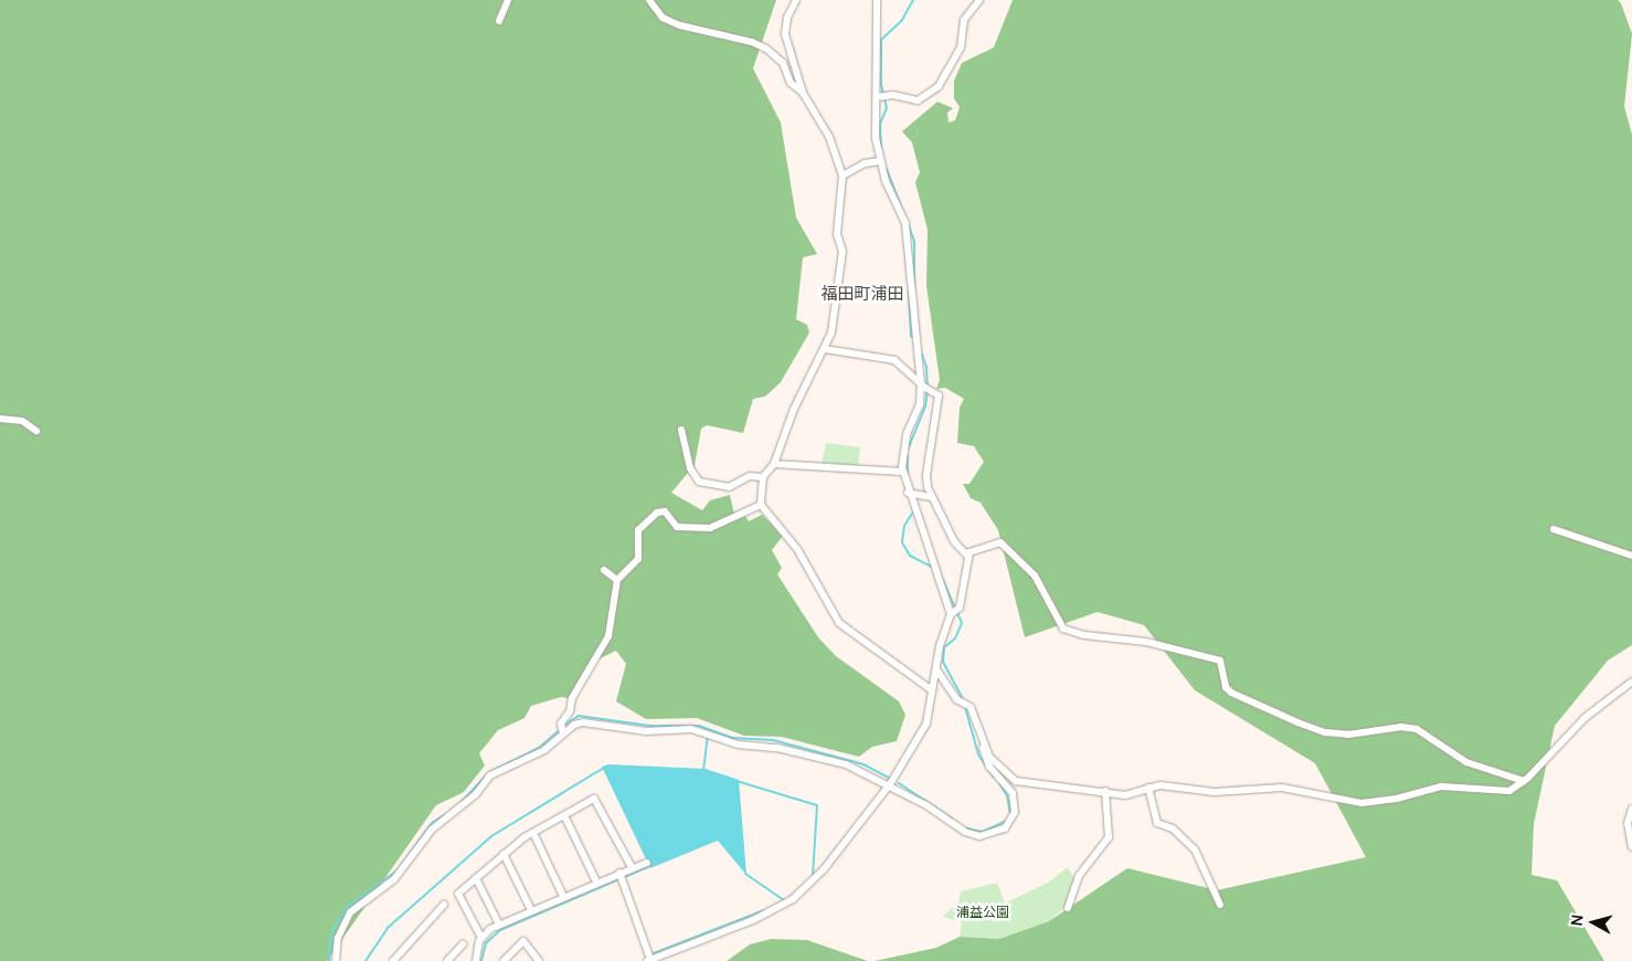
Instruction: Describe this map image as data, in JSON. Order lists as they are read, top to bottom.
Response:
{
  "districts": ["福田町浦田"],
  "parks": ["浦益公園"],
  "north": "left"
}
